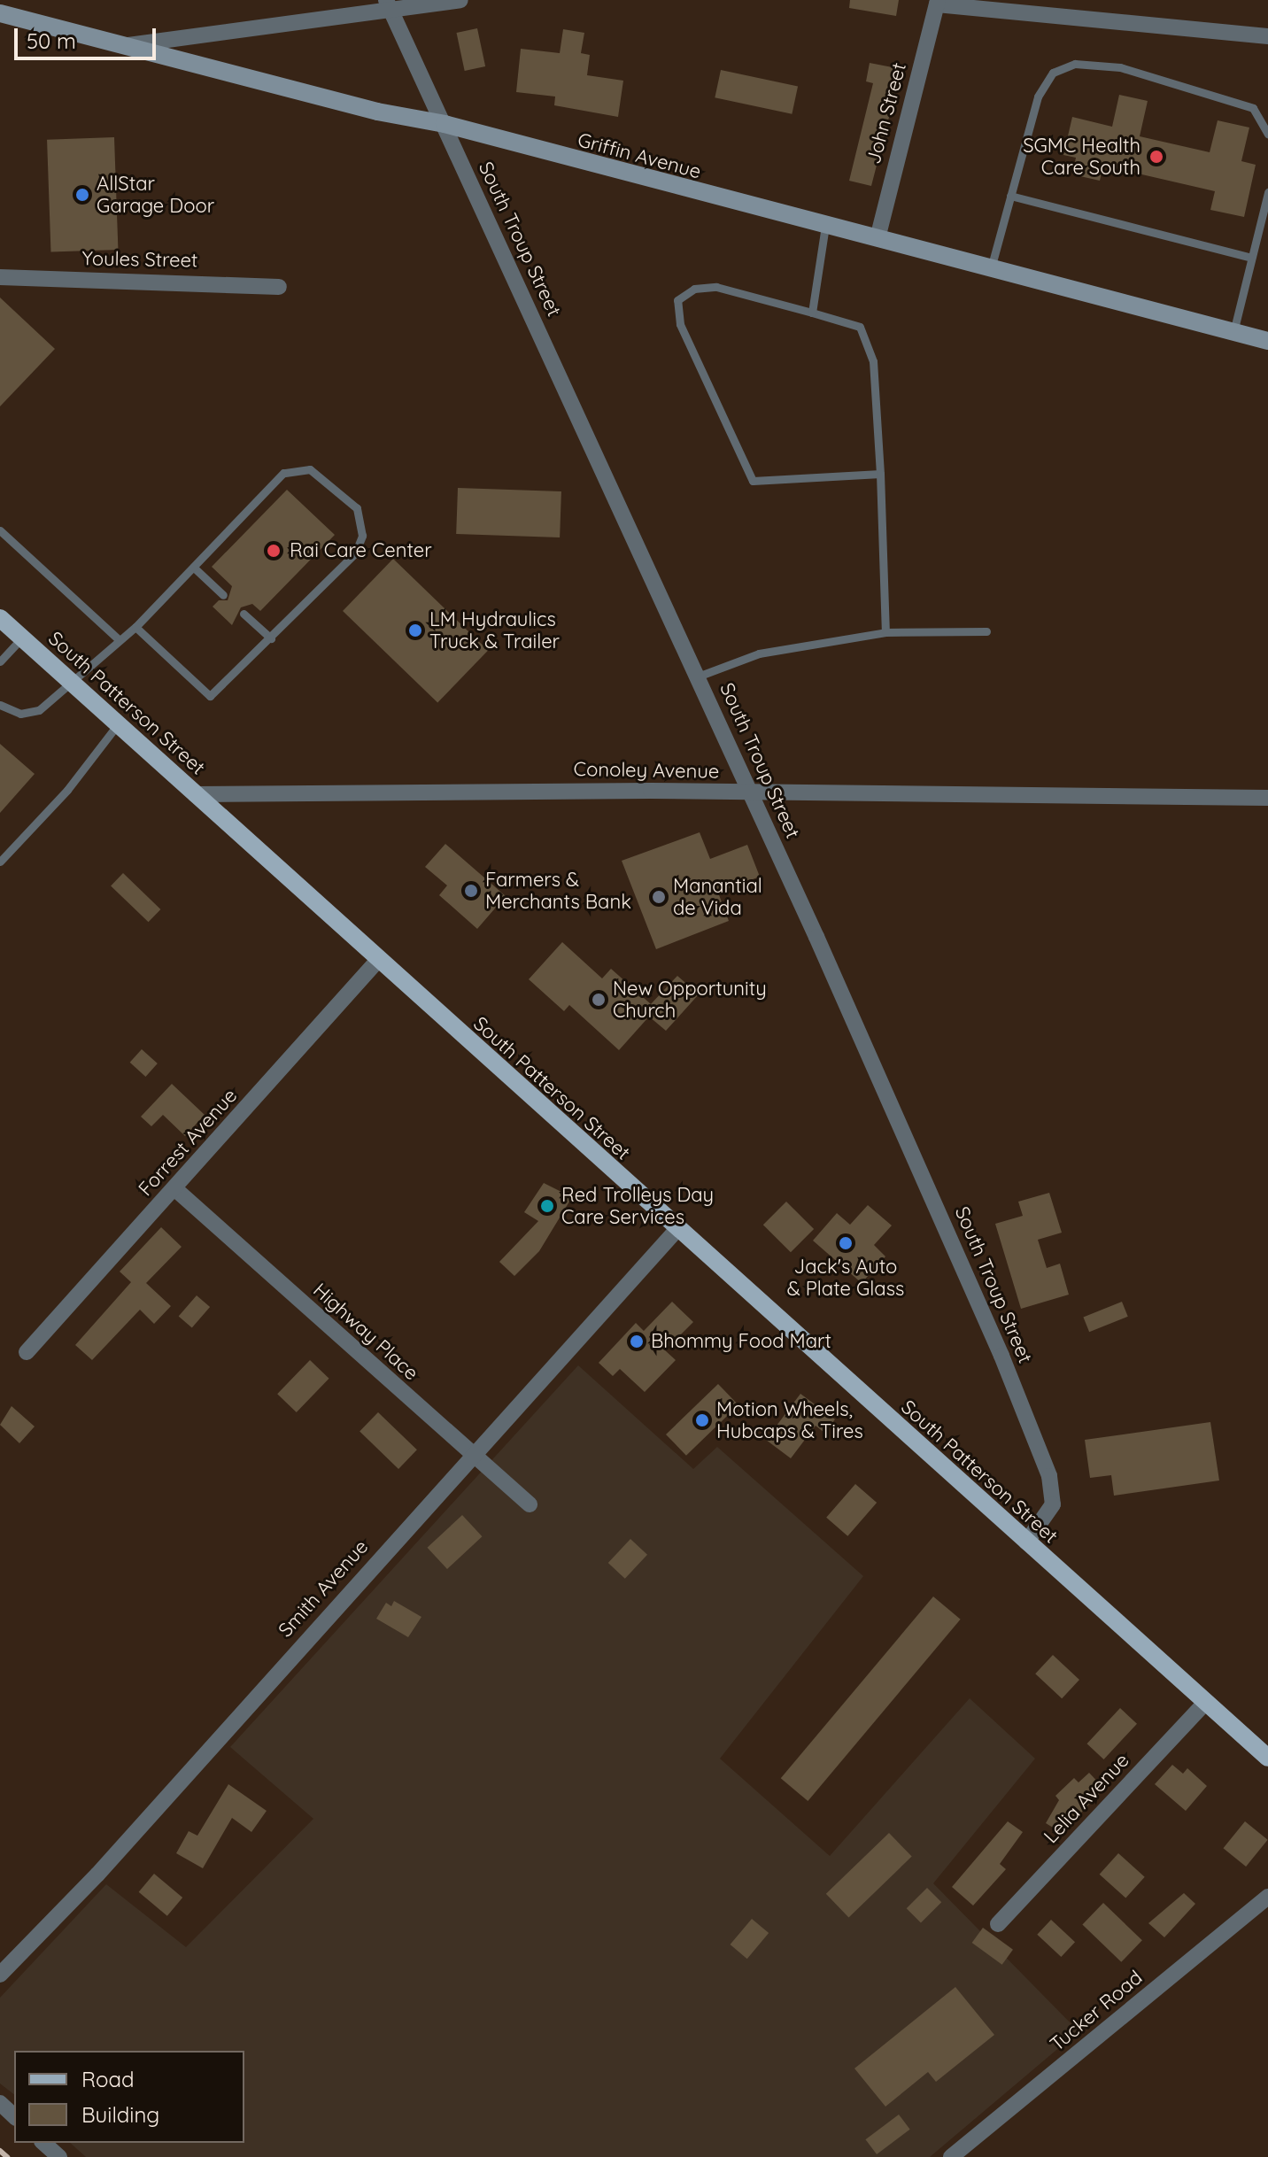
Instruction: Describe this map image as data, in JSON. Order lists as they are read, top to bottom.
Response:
{
  "streets": {
    "main road": ["Griffin Avenue", "South Patterson Street"],
    "street": [
      "John Street",
      "South Troup Street",
      "Youles Street",
      "Conoley Avenue",
      "Forrest Avenue",
      "Highway Place",
      "Smith Avenue",
      "Lelia Avenue",
      "Tucker Road"
    ]
  },
  "crossings": [
    ["John Street", "Griffin Avenue"],
    ["Griffin Avenue", "South Troup Street"],
    ["South Troup Street", "South Patterson Street"],
    ["South Troup Street", "Conoley Avenue"],
    ["South Patterson Street", "Conoley Avenue"],
    ["South Patterson Street", "Forrest Avenue"],
    ["South Patterson Street", "Smith Avenue"],
    ["South Patterson Street", "Lelia Avenue"],
    ["Forrest Avenue", "Highway Place"],
    ["Highway Place", "Smith Avenue"]
  ],
  "places": [
    "SGMC Health Care South",
    "AllStar Garage Door",
    "Rai Care Center",
    "LM Hydraulics Truck & Trailer",
    "Farmers & Merchants Bank",
    "Manantial de Vida",
    "New Opportunity Church",
    "Red Trolleys Day Care Services",
    "Jack's Auto & Plate Glass",
    "Bhommy Food Mart",
    "Motion Wheels, Hubcaps & Tires"
  ],
  "legend": ["Road", "Building"],
  "scale_bar": "50 m"
}
